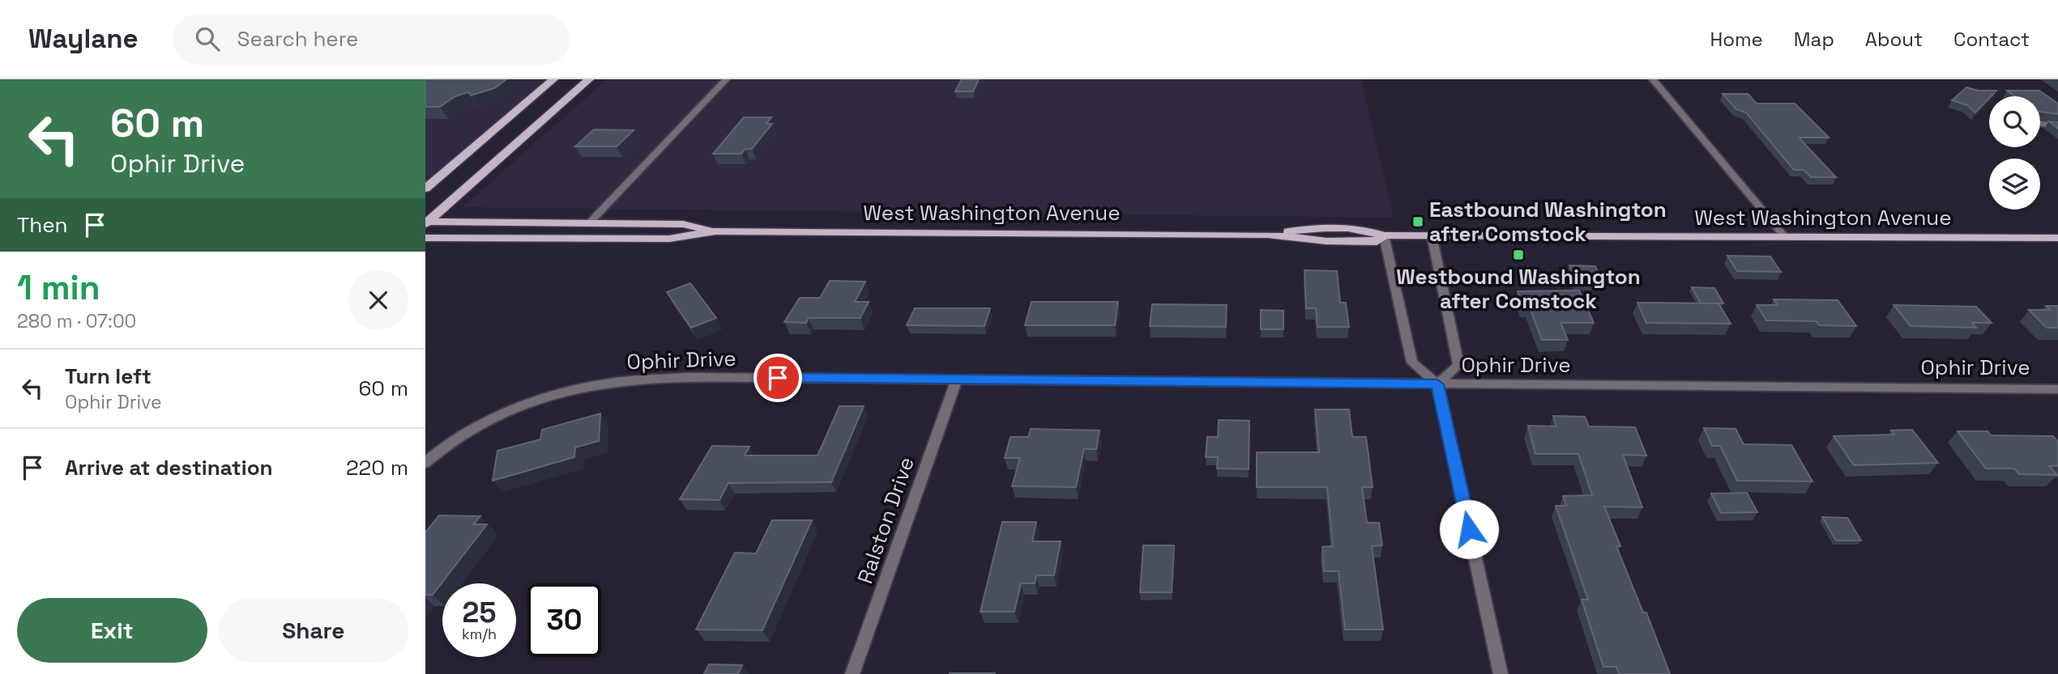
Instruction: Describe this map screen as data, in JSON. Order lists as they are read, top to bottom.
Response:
{
  "streets": {
    "main road": ["West Washington Avenue"],
    "street": ["Ophir Drive", "Ralston Drive"]
  },
  "crossings": [
    ["Ophir Drive", "Ralston Drive"]
  ],
  "places": {
    "transit": ["Eastbound Washington after Comstock", "Westbound Washington after Comstock"]
  },
  "page": {
    "header": "Waylane",
    "search": "Search here",
    "nav": [
      "Home",
      "Map",
      "About",
      "Contact"
    ],
    "turn": ["60 m", "Ophir Drive"],
    "then": "Then",
    "heading": ["1 min", "280 m · 07:00"],
    "list": [
      {
        "name": "Turn left",
        "note": "Ophir Drive",
        "value": "60 m"
      },
      {
        "name": "Arrive at destination",
        "value": "220 m"
      }
    ],
    "speed": "25 km/h",
    "limit": "30",
    "buttons": ["Exit", "Share"]
  }
}
